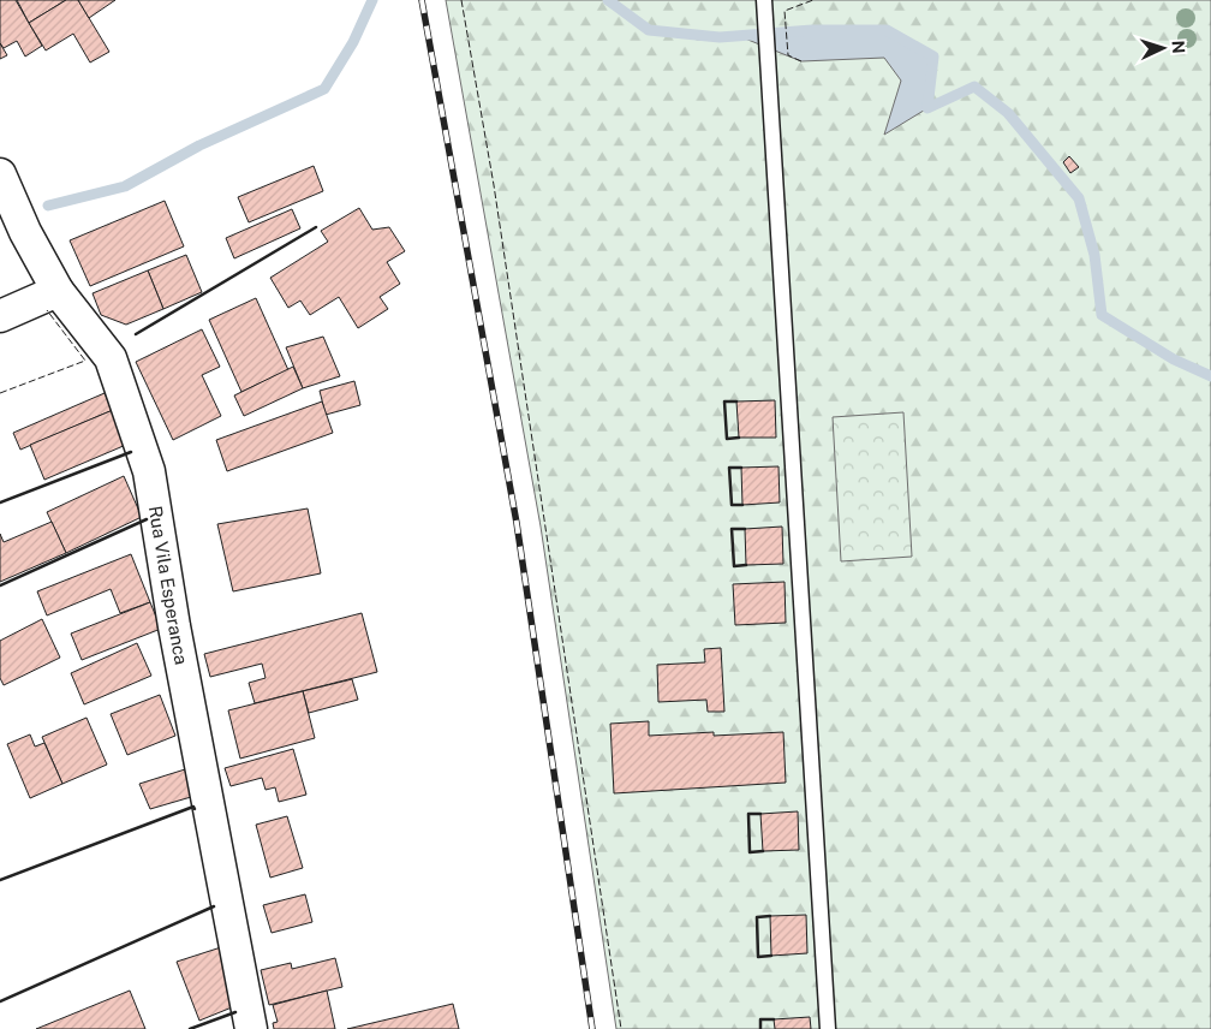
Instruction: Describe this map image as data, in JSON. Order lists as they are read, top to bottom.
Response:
{
  "streets": {
    "street": ["Rua Vila Esperanca"]
  },
  "north": "right"
}
